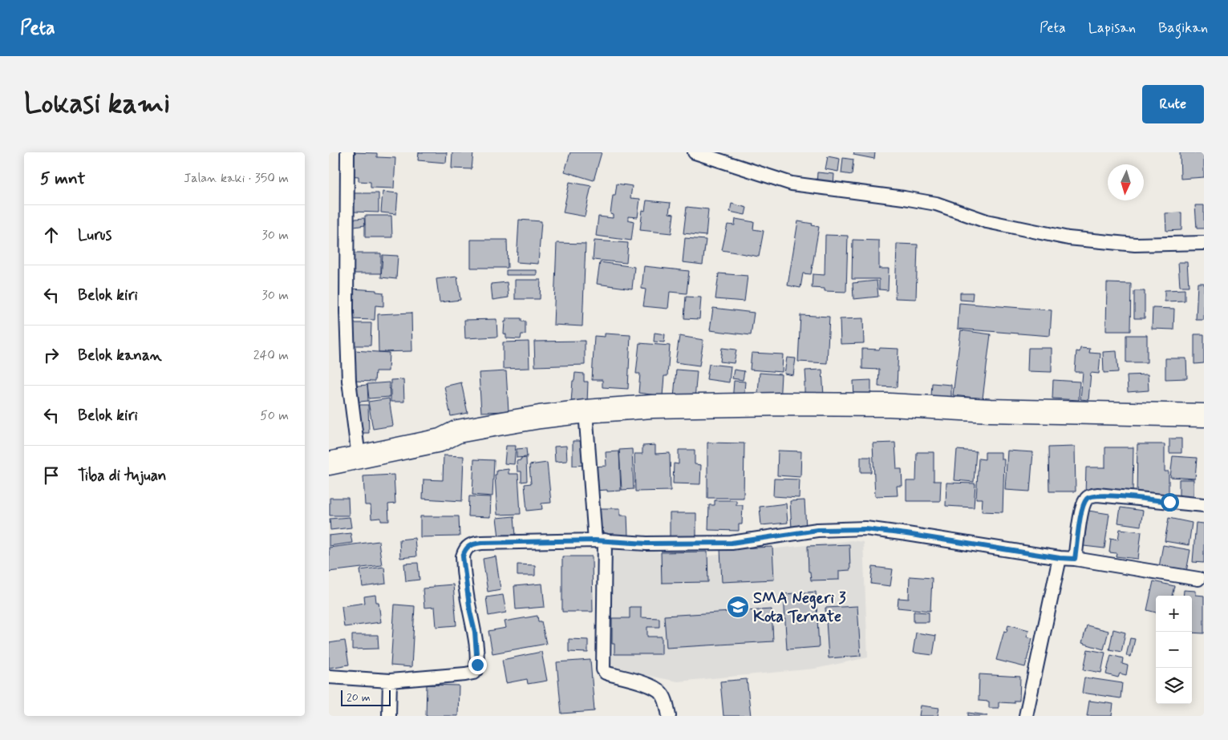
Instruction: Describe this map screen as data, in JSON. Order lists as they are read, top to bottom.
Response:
{
  "places": {
    "school or university": ["SMA Negeri 3 Kota Ternate"]
  },
  "scale_bar": "20 m",
  "north": "bottom",
  "page": {
    "header": "Peta",
    "nav": ["Peta", "Lapisan", "Bagikan"],
    "buttons": "Rute",
    "title": "Lokasi kami",
    "heading": ["5 mnt", "Jalan kaki · 350 m"],
    "list": [
      ["Lurus", "30 m"],
      ["Belok kiri", "30 m"],
      ["Belok kanan", "240 m"],
      ["Belok kiri", "50 m"],
      "Tiba di tujuan"
    ],
    "map_buttons": ["+", "−"],
    "scale": "20 m"
  }
}
